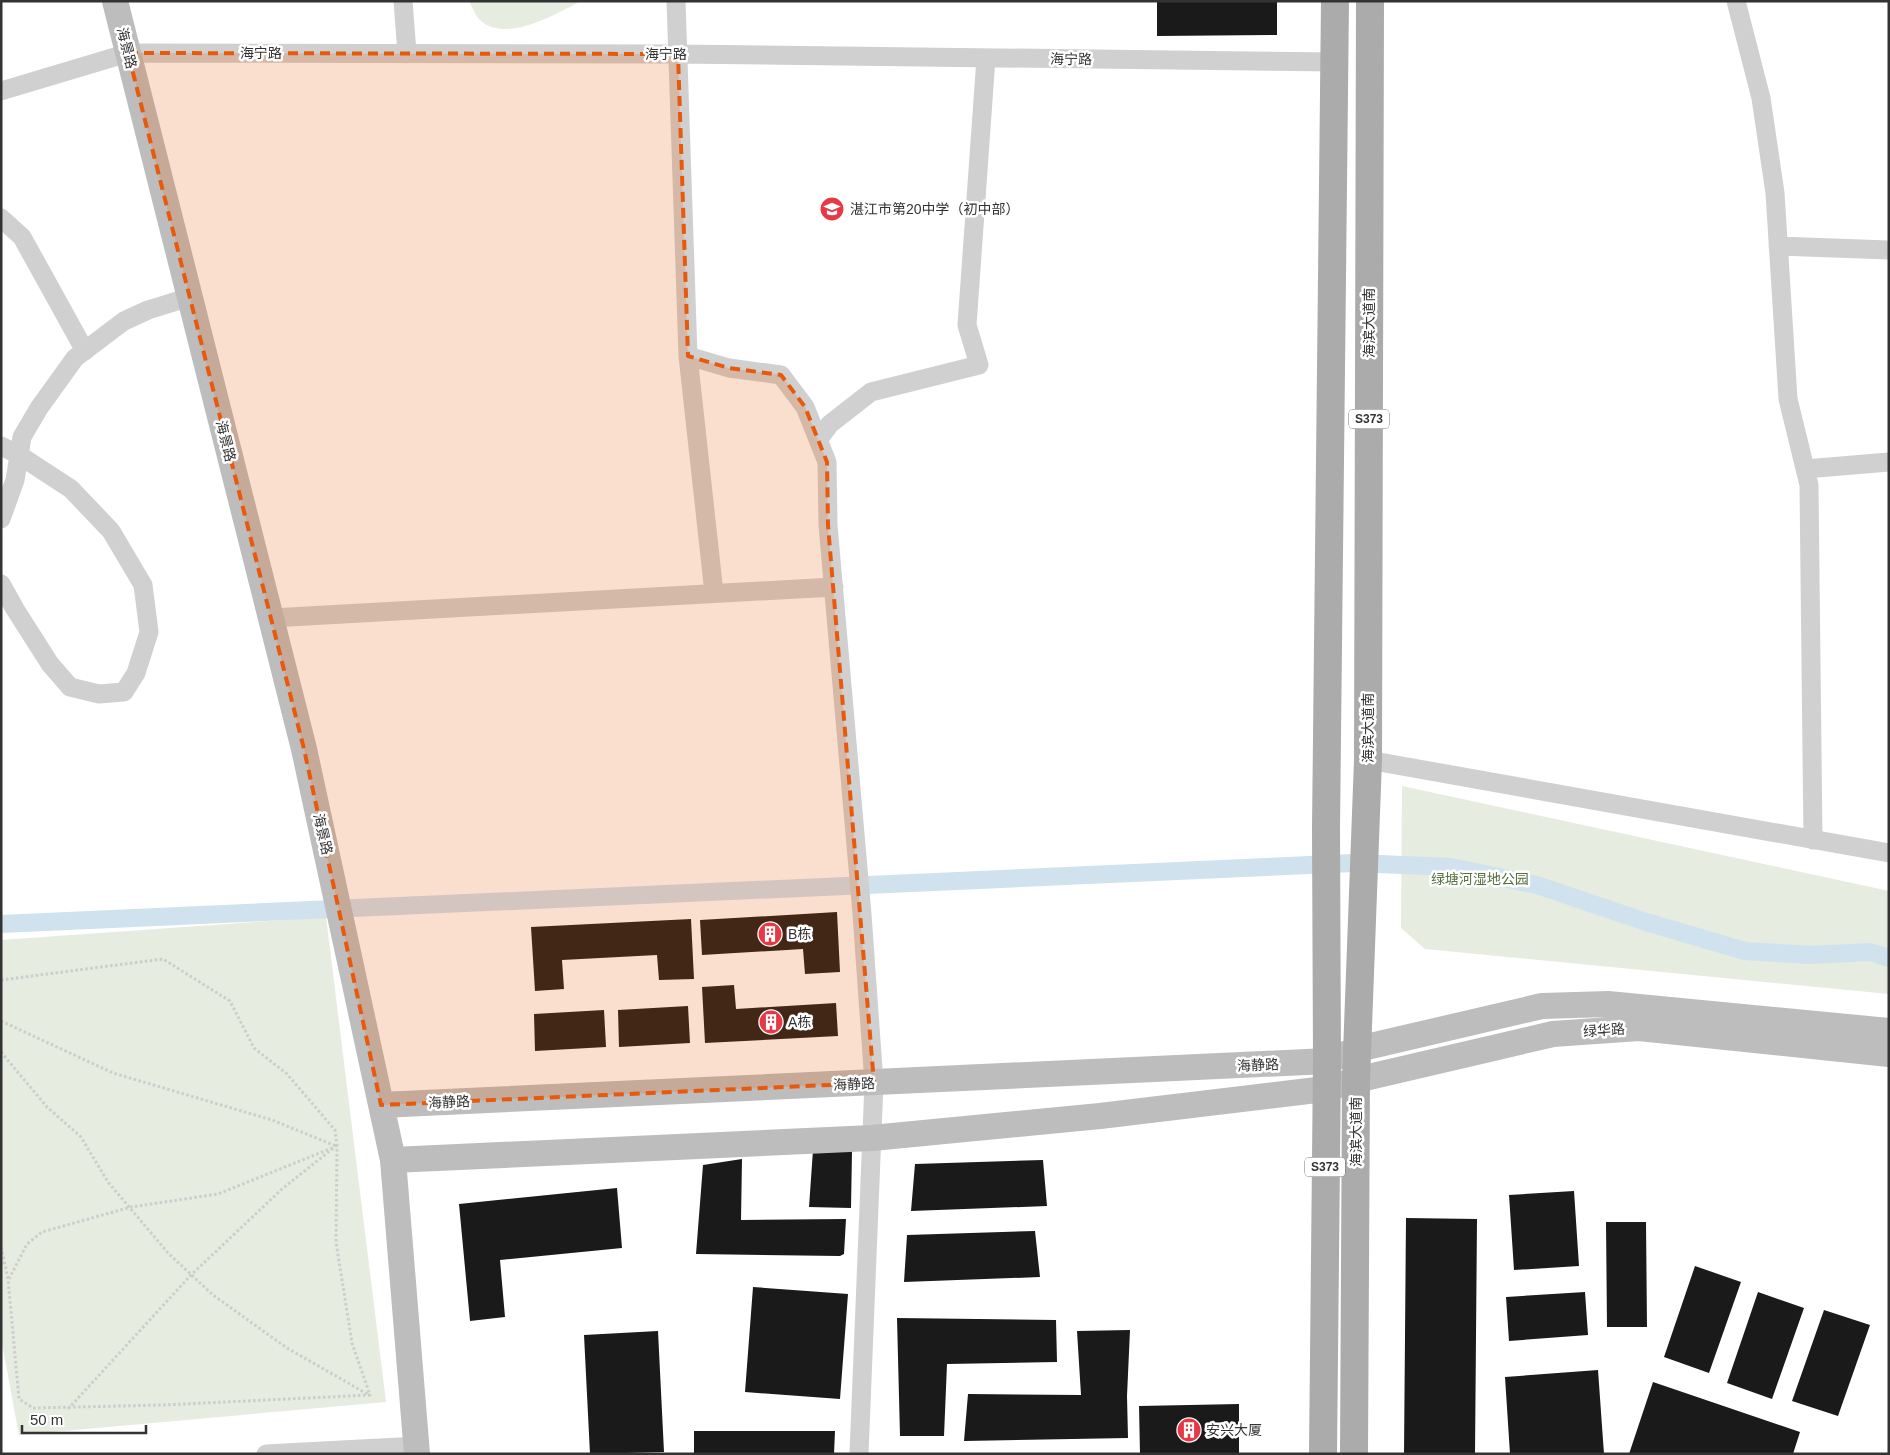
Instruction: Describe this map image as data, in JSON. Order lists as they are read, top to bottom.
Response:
{
  "streets": {
    "main road": ["海滨大道南", "S373"],
    "street": [
      "海景路",
      "海宁路",
      "绿华路",
      "海静路"
    ]
  },
  "crossings": [
    ["海景路", "海宁路"],
    ["海景路", "海静路"],
    ["海宁路", "S373"],
    ["海滨大道南", "绿华路"],
    ["S373", "绿华路"],
    ["S373", "海静路"],
    ["绿华路", "海静路"]
  ],
  "parks": ["绿塘河湿地公园"],
  "places": {
    "school or university": ["湛江市第20中学（初中部）"],
    "building": ["B栋", "A栋", "安兴大厦"]
  },
  "scale_bar": "50 m"
}
